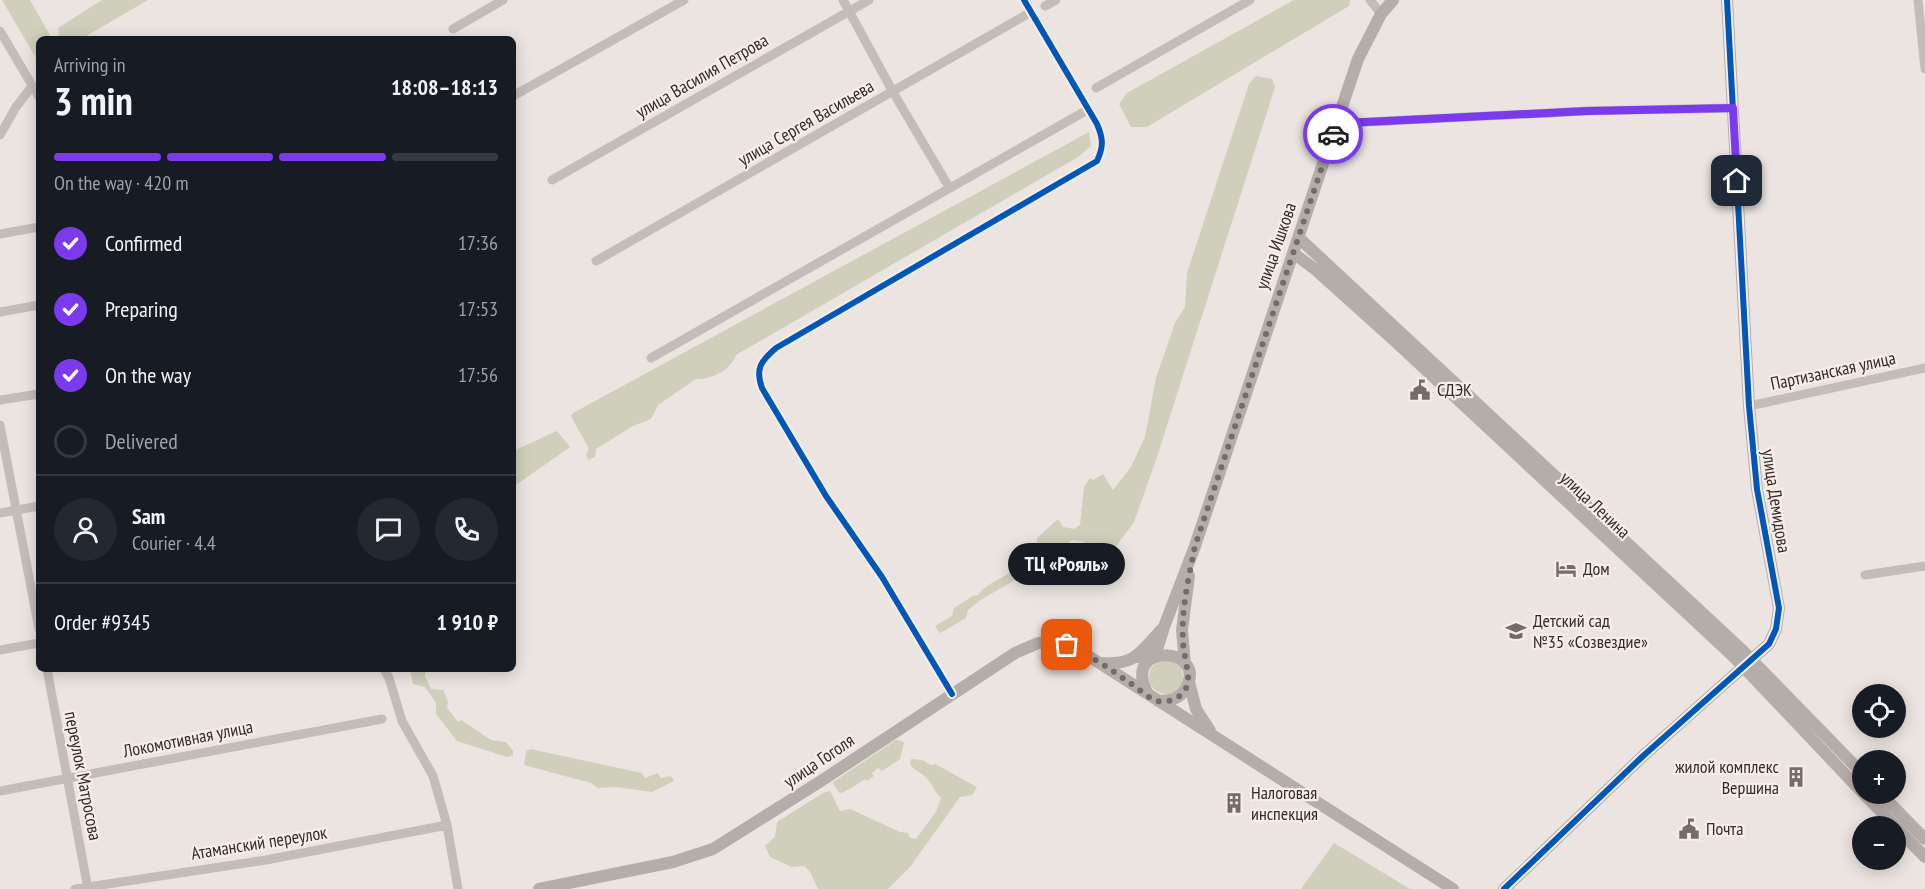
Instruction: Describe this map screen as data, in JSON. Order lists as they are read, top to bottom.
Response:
{
  "streets": {
    "street": [
      "улица Василия Петрова",
      "улица Сергея Васильева",
      "улица Ишкова",
      "Партизанская улица",
      "улица Демидова",
      "улица Ленина",
      "Локомотивная улица",
      "улица Гоголя",
      "переулок Матросова",
      "Атаманский переулок"
    ]
  },
  "crossings": [
    ["улица Ишкова", "улица Ленина"],
    ["улица Ишкова", "улица Гоголя"],
    ["Партизанская улица", "улица Демидова"],
    ["улица Демидова", "улица Ленина"],
    ["Локомотивная улица", "переулок Матросова"],
    ["переулок Матросова", "Атаманский переулок"]
  ],
  "places": {
    "public building": ["СДЭК", "Почта"],
    "hotel": ["Дом"],
    "school or university": ["Детский сад №35 «Созвездие»"],
    "other": ["ТЦ «Рояль»"],
    "building": ["жилой комплекс Вершина", "Налоговая инспекция"]
  },
  "page": {
    "heading": ["3 min", "Arriving in", "18:08–18:13"],
    "panel": [
      "Sam",
      "Courier · 4.4",
      "Order #9345",
      "1 910 ₽"
    ],
    "bar": "On the way · 420 m",
    "list": [
      ["Confirmed", "17:36"],
      ["Preparing", "17:53"],
      ["On the way", "17:56"],
      "Delivered"
    ],
    "bubble": "ТЦ «Рояль»",
    "map_buttons": ["+", "−"]
  }
}
